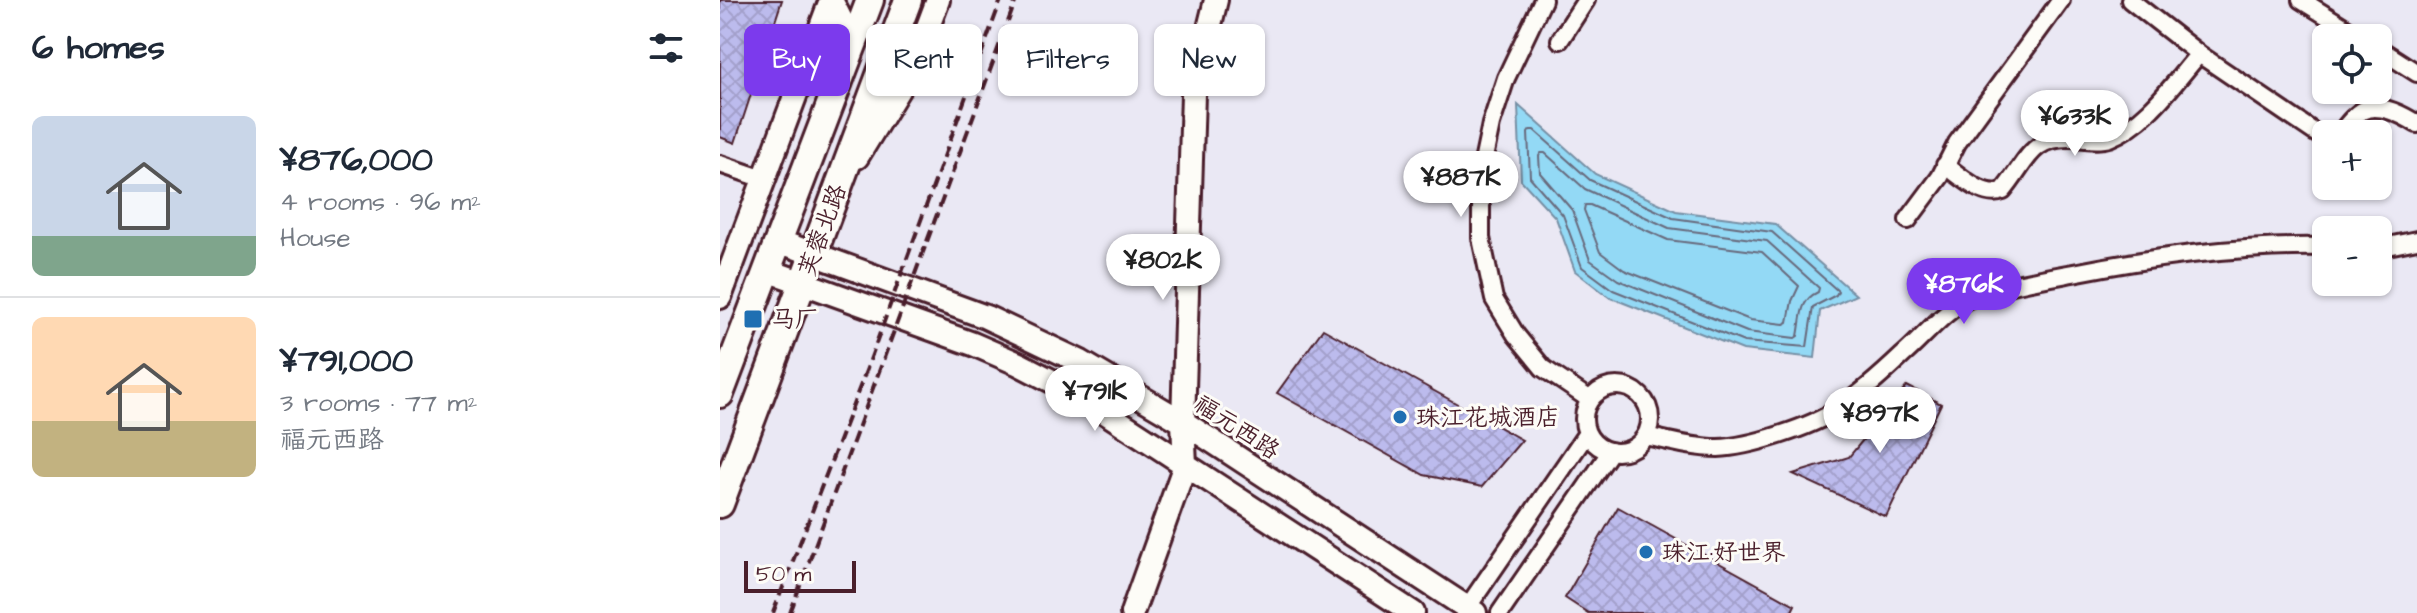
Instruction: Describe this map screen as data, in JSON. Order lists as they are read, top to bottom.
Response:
{
  "streets": {
    "main road": ["芙蓉北路", "福元西路"]
  },
  "crossings": [
    ["芙蓉北路", "福元西路"]
  ],
  "places": {
    "transit": ["马厂"],
    "other": ["珠江花城酒店", "珠江·好世界"]
  },
  "scale_bar": "50 m",
  "page": {
    "heading": "6 homes",
    "map_buttons": ["+", "−"],
    "chip": [
      "Buy",
      "Rent",
      "Filters",
      "New"
    ],
    "price": [
      "¥633K",
      "¥887K",
      "¥802K",
      "¥876K",
      "¥791K",
      "¥897K"
    ],
    "list": [
      {
        "name": "¥876,000",
        "note": "4 rooms · 96 m² · House"
      },
      {
        "name": "¥791,000",
        "note": "3 rooms · 77 m² · 福元西路"
      }
    ],
    "scale": "50 m"
  }
}
